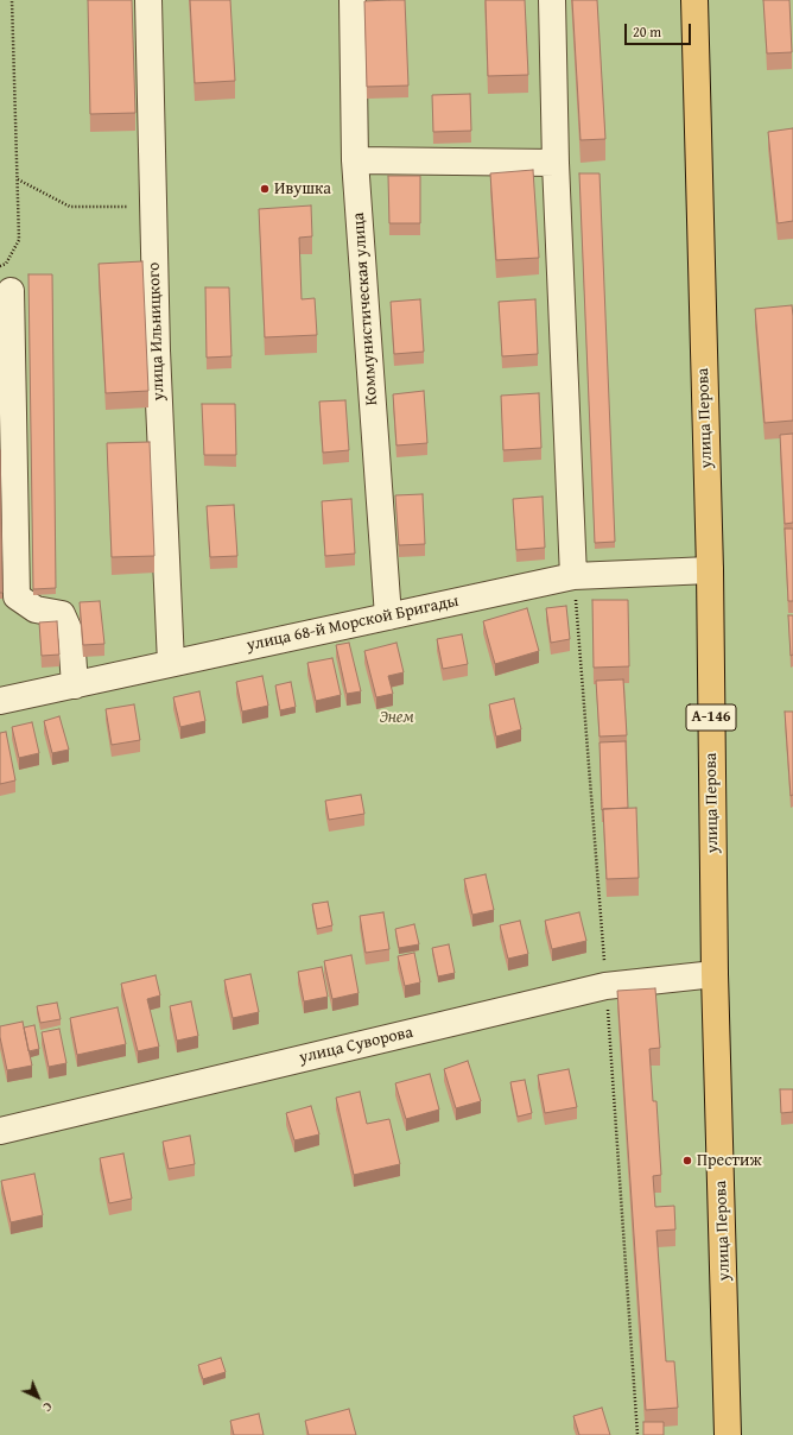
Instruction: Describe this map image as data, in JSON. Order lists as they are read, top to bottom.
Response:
{
  "streets": {
    "highway": ["улица Перова", "А-146"],
    "street": [
      "Коммунистическая улица",
      "улица Ильницкого",
      "улица 68-й Морской Бригады",
      "улица Суворова"
    ]
  },
  "crossings": [
    ["Коммунистическая улица", "улица 68-й Морской Бригады"],
    ["улица Ильницкого", "улица 68-й Морской Бригады"],
    ["улица Перова", "улица 68-й Морской Бригады"],
    ["улица Перова", "улица Суворова"]
  ],
  "parks": ["Энем"],
  "places": ["Ивушка", "Престиж"],
  "scale_bar": "20 m",
  "north": "bottom right"
}
